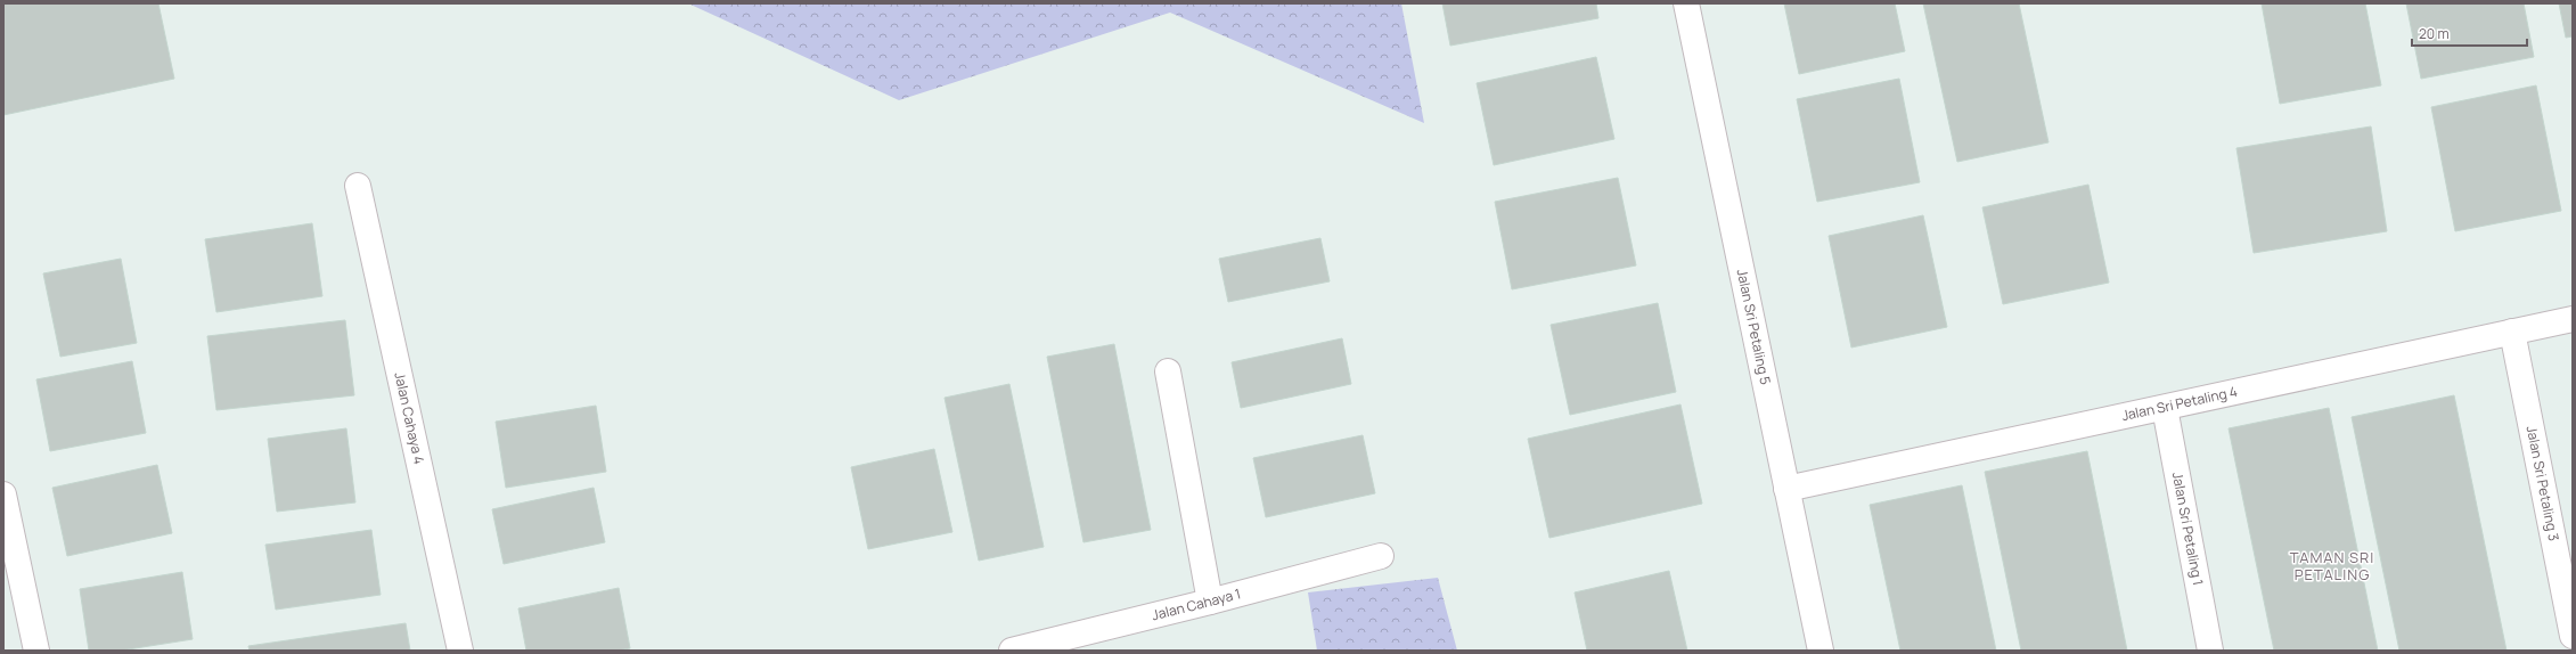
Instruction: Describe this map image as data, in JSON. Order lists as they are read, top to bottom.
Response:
{
  "streets": {
    "street": [
      "Jalan Sri Petaling 5",
      "Jalan Sri Petaling 4",
      "Jalan Cahaya 4",
      "Jalan Sri Petaling 3",
      "Jalan Sri Petaling 1",
      "Jalan Cahaya 1"
    ]
  },
  "crossings": [
    ["Jalan Sri Petaling 5", "Jalan Sri Petaling 4"],
    ["Jalan Sri Petaling 4", "Jalan Sri Petaling 3"],
    ["Jalan Sri Petaling 4", "Jalan Sri Petaling 1"]
  ],
  "districts": ["TAMAN SRI PETALING"],
  "scale_bar": "20 m"
}
